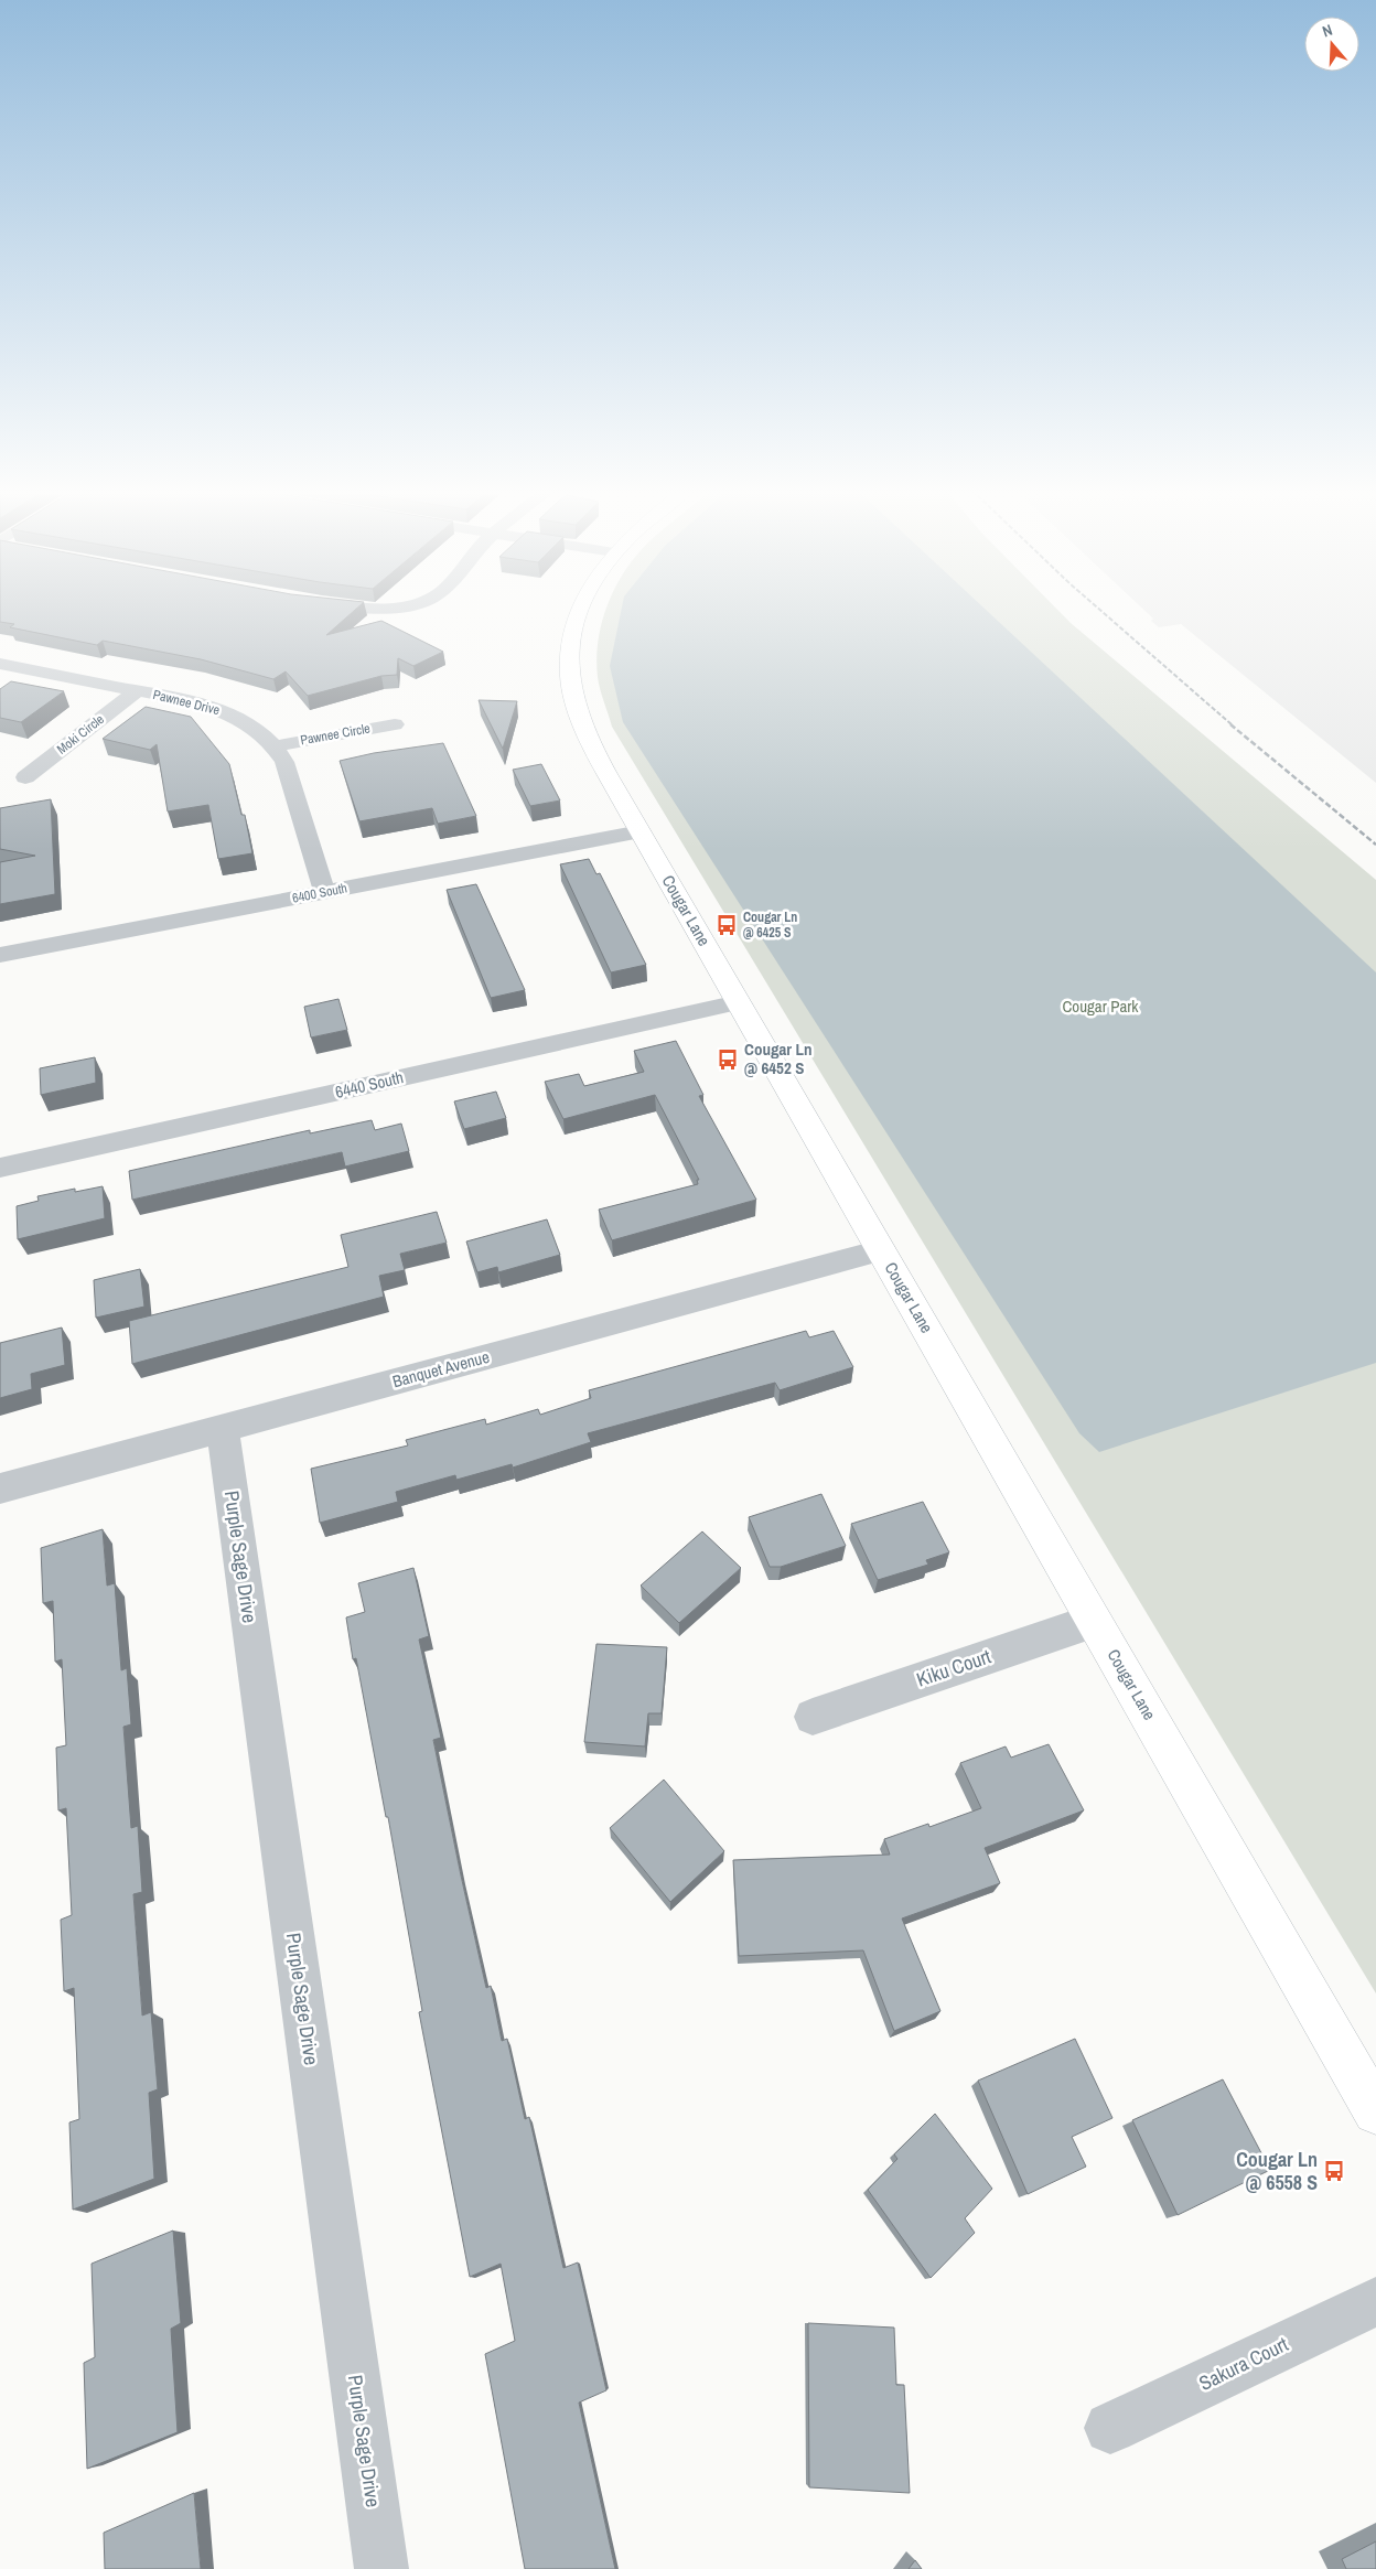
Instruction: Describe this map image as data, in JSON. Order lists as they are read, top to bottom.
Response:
{
  "streets": {
    "main road": ["Cougar Lane"],
    "street": [
      "Pawnee Drive",
      "Moki Circle",
      "Pawnee Circle",
      "6400 South",
      "6440 South",
      "Banquet Avenue",
      "Purple Sage Drive",
      "Kiku Court",
      "Sakura Court"
    ]
  },
  "crossings": [
    ["Pawnee Drive", "Moki Circle"],
    ["Pawnee Drive", "Pawnee Circle"],
    ["Pawnee Drive", "6400 South"],
    ["6400 South", "Cougar Lane"],
    ["Cougar Lane", "6440 South"],
    ["Cougar Lane", "Banquet Avenue"],
    ["Cougar Lane", "Kiku Court"],
    ["Banquet Avenue", "Purple Sage Drive"]
  ],
  "parks": ["Cougar Park"],
  "places": {
    "bus stop": ["Cougar Ln @ 6425 S", "Cougar Ln @ 6452 S", "Cougar Ln @ 6558 S"]
  },
  "north": "top"
}
